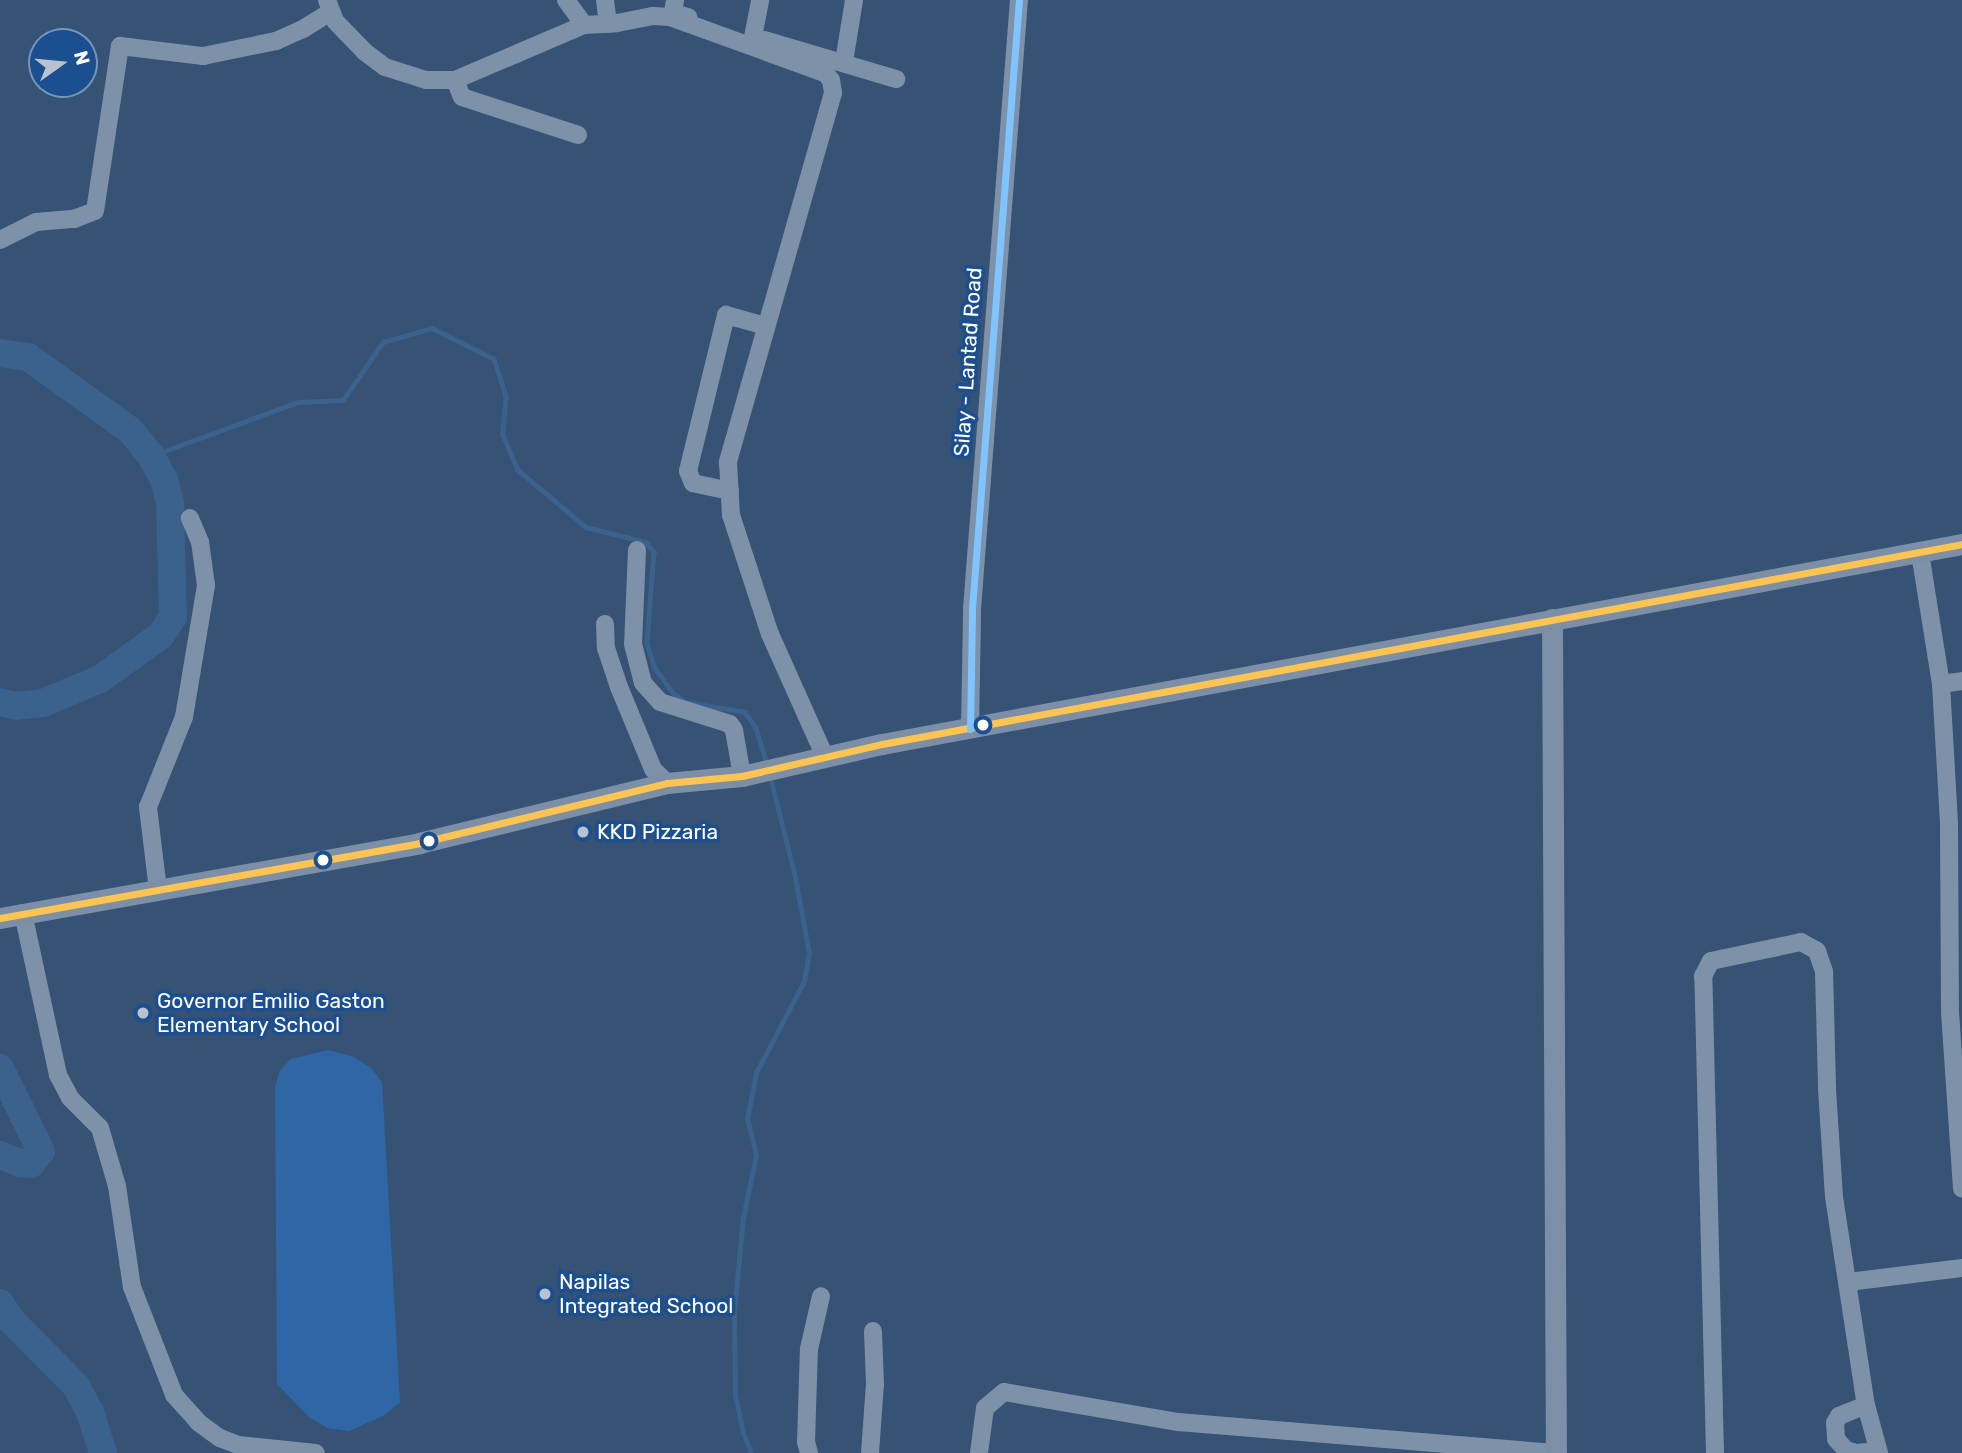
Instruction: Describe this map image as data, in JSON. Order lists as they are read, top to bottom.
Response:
{
  "streets": {
    "street": ["Silay - Lantad Road"]
  },
  "places": ["KKD Pizzaria", "Governor Emilio Gaston Elementary School", "Napilas Integrated School"],
  "north": "right"
}
